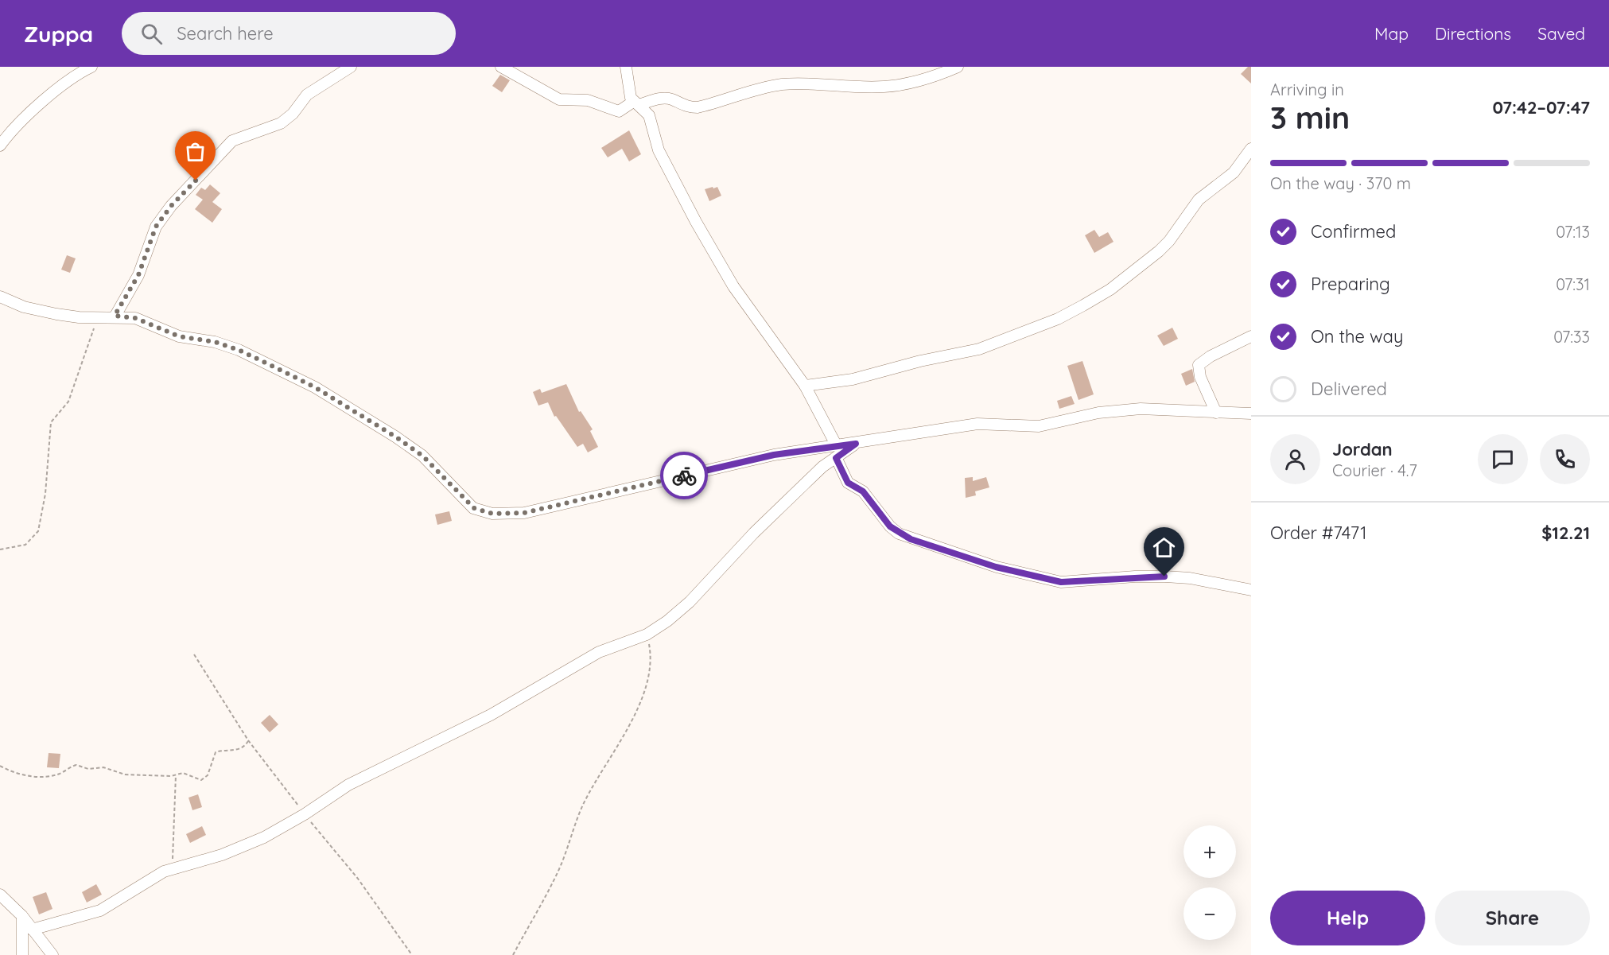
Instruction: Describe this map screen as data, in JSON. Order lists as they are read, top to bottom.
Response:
{
  "page": {
    "header": "Zuppa",
    "search": "Search here",
    "nav": ["Map", "Directions", "Saved"],
    "heading": ["3 min", "Arriving in", "07:42–07:47"],
    "panel": [
      "Jordan",
      "Courier · 4.7",
      "Order #7471",
      "$12.21"
    ],
    "bar": "On the way · 370 m",
    "list": [
      ["Confirmed", "07:13"],
      ["Preparing", "07:31"],
      ["On the way", "07:33"],
      "Delivered"
    ],
    "map_buttons": ["+", "−"],
    "buttons": ["Help", "Share"]
  }
}
